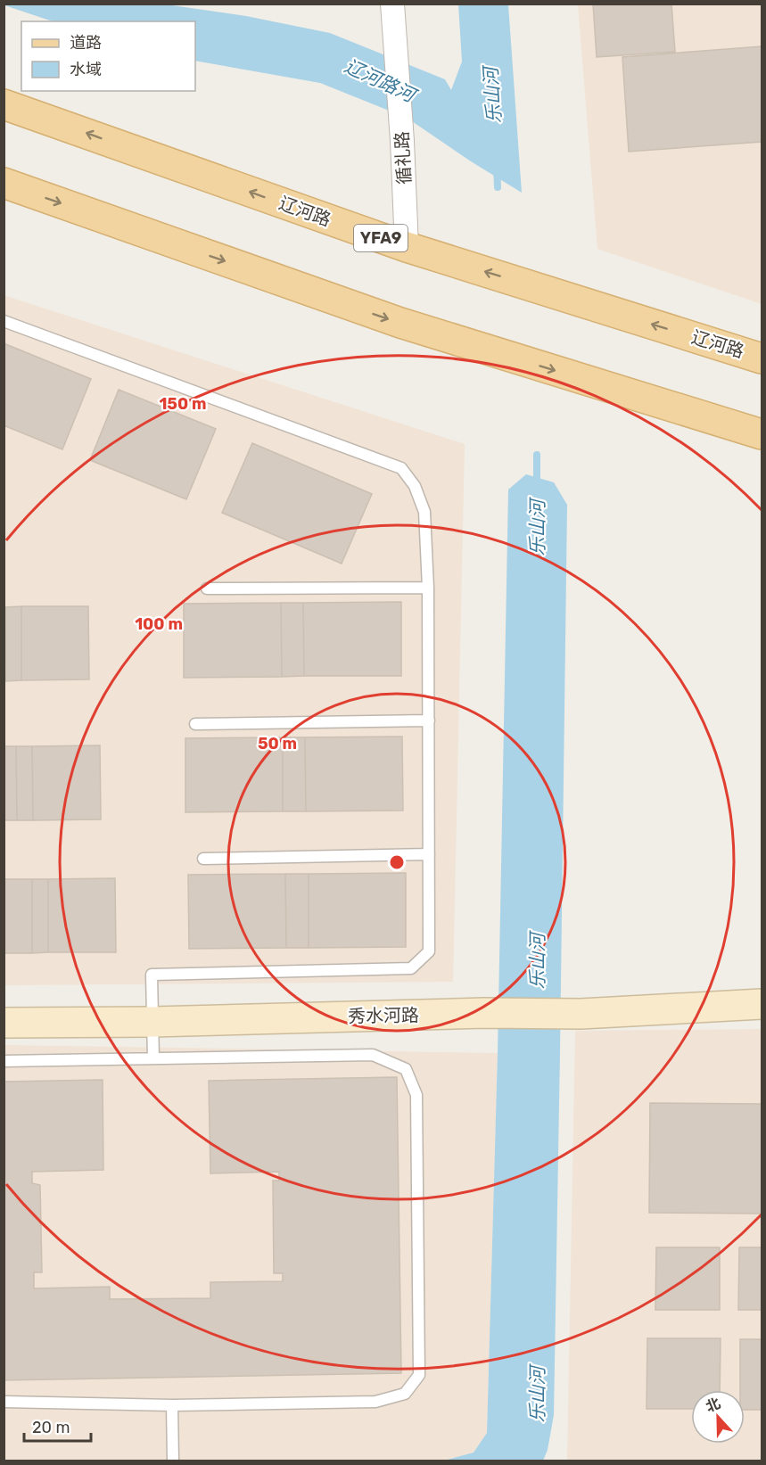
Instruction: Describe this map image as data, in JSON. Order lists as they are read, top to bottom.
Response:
{
  "streets": {
    "main road": ["辽河路", "YFA9"],
    "street": ["循礼路", "秀水河路"]
  },
  "crossings": [
    ["循礼路", "辽河路"]
  ],
  "water": ["辽河路河", "乐山河"],
  "legend": ["道路", "水域"],
  "scale_bar": "20 m",
  "north": "top",
  "rings": ["150 m", "100 m", "50 m"]
}
